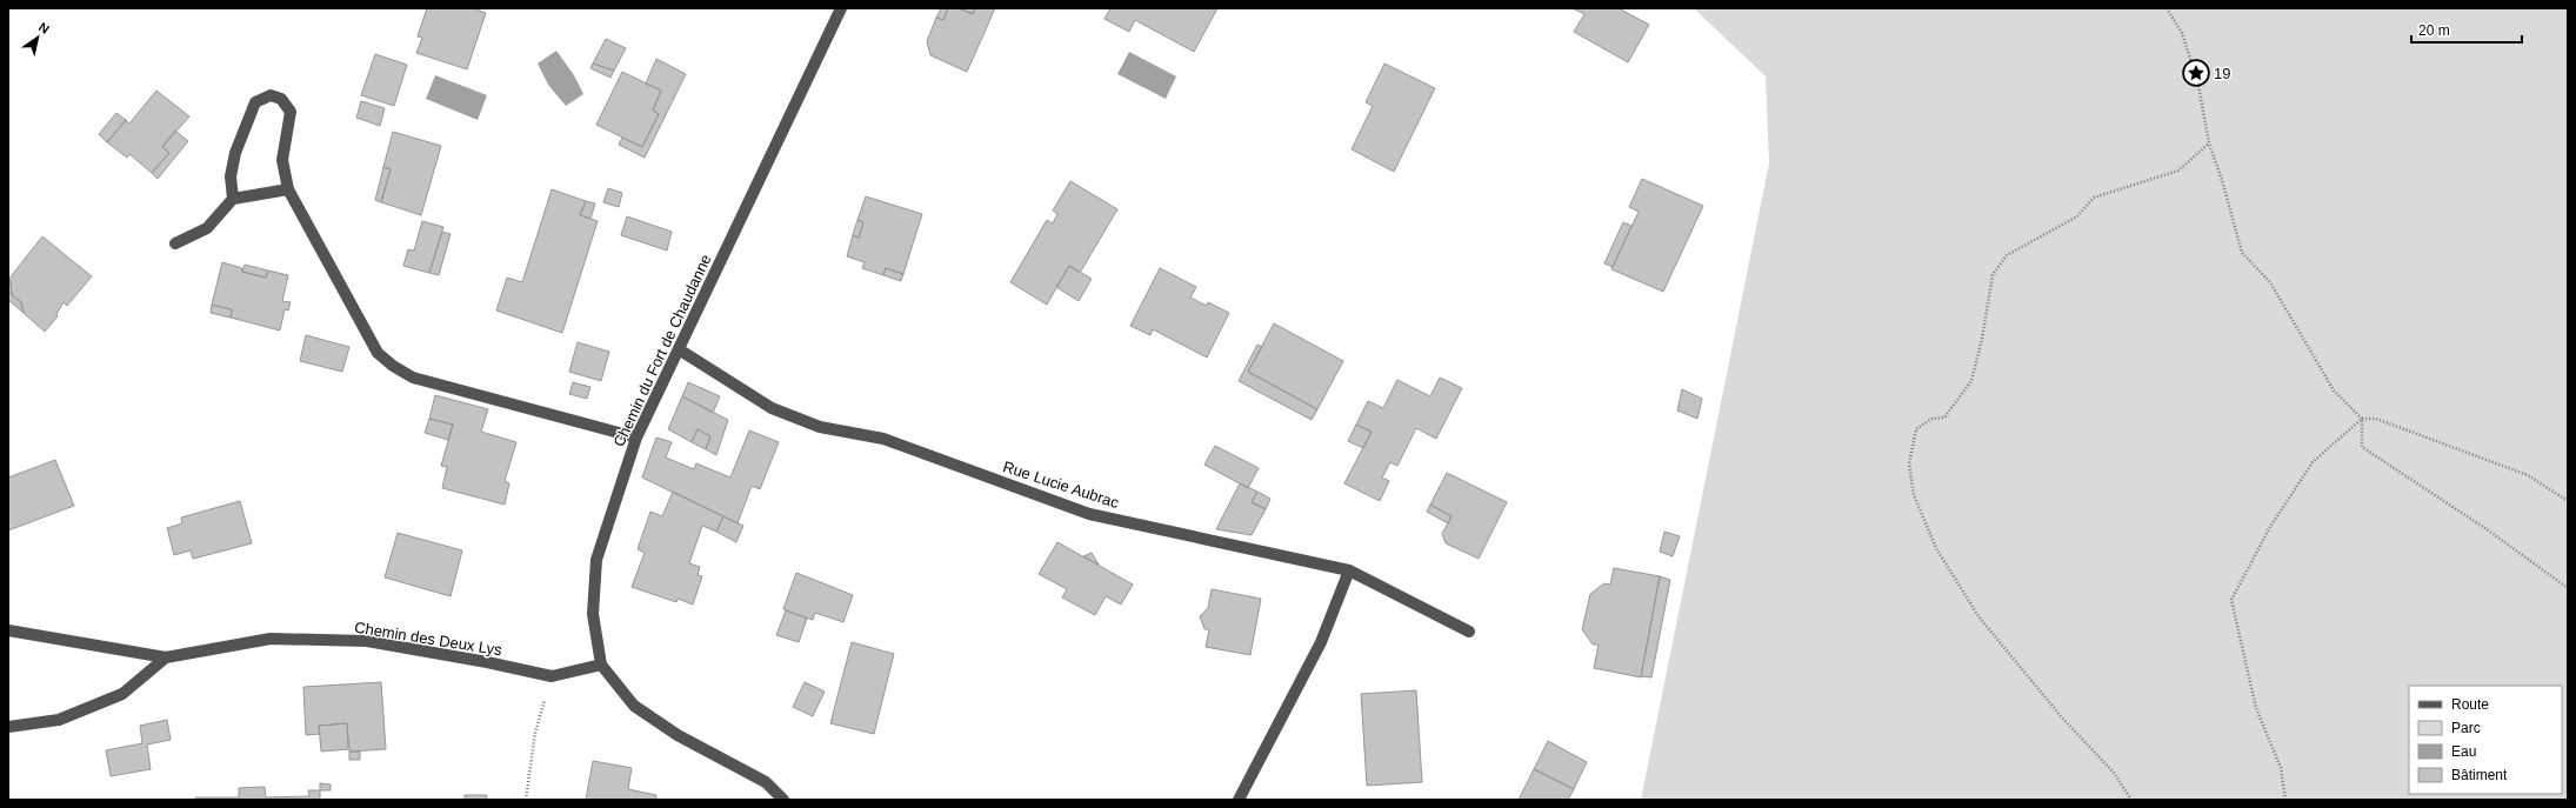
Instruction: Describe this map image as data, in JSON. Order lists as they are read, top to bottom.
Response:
{
  "streets": {
    "street": ["Chemin du Fort de Chaudanne", "Rue Lucie Aubrac", "Chemin des Deux Lys"]
  },
  "crossings": [
    ["Chemin du Fort de Chaudanne", "Rue Lucie Aubrac"],
    ["Chemin du Fort de Chaudanne", "Chemin des Deux Lys"]
  ],
  "places": {
    "place": ["19"]
  },
  "legend": [
    "Route",
    "Parc",
    "Eau",
    "Bâtiment"
  ],
  "scale_bar": "20 m",
  "north": "top right"
}
